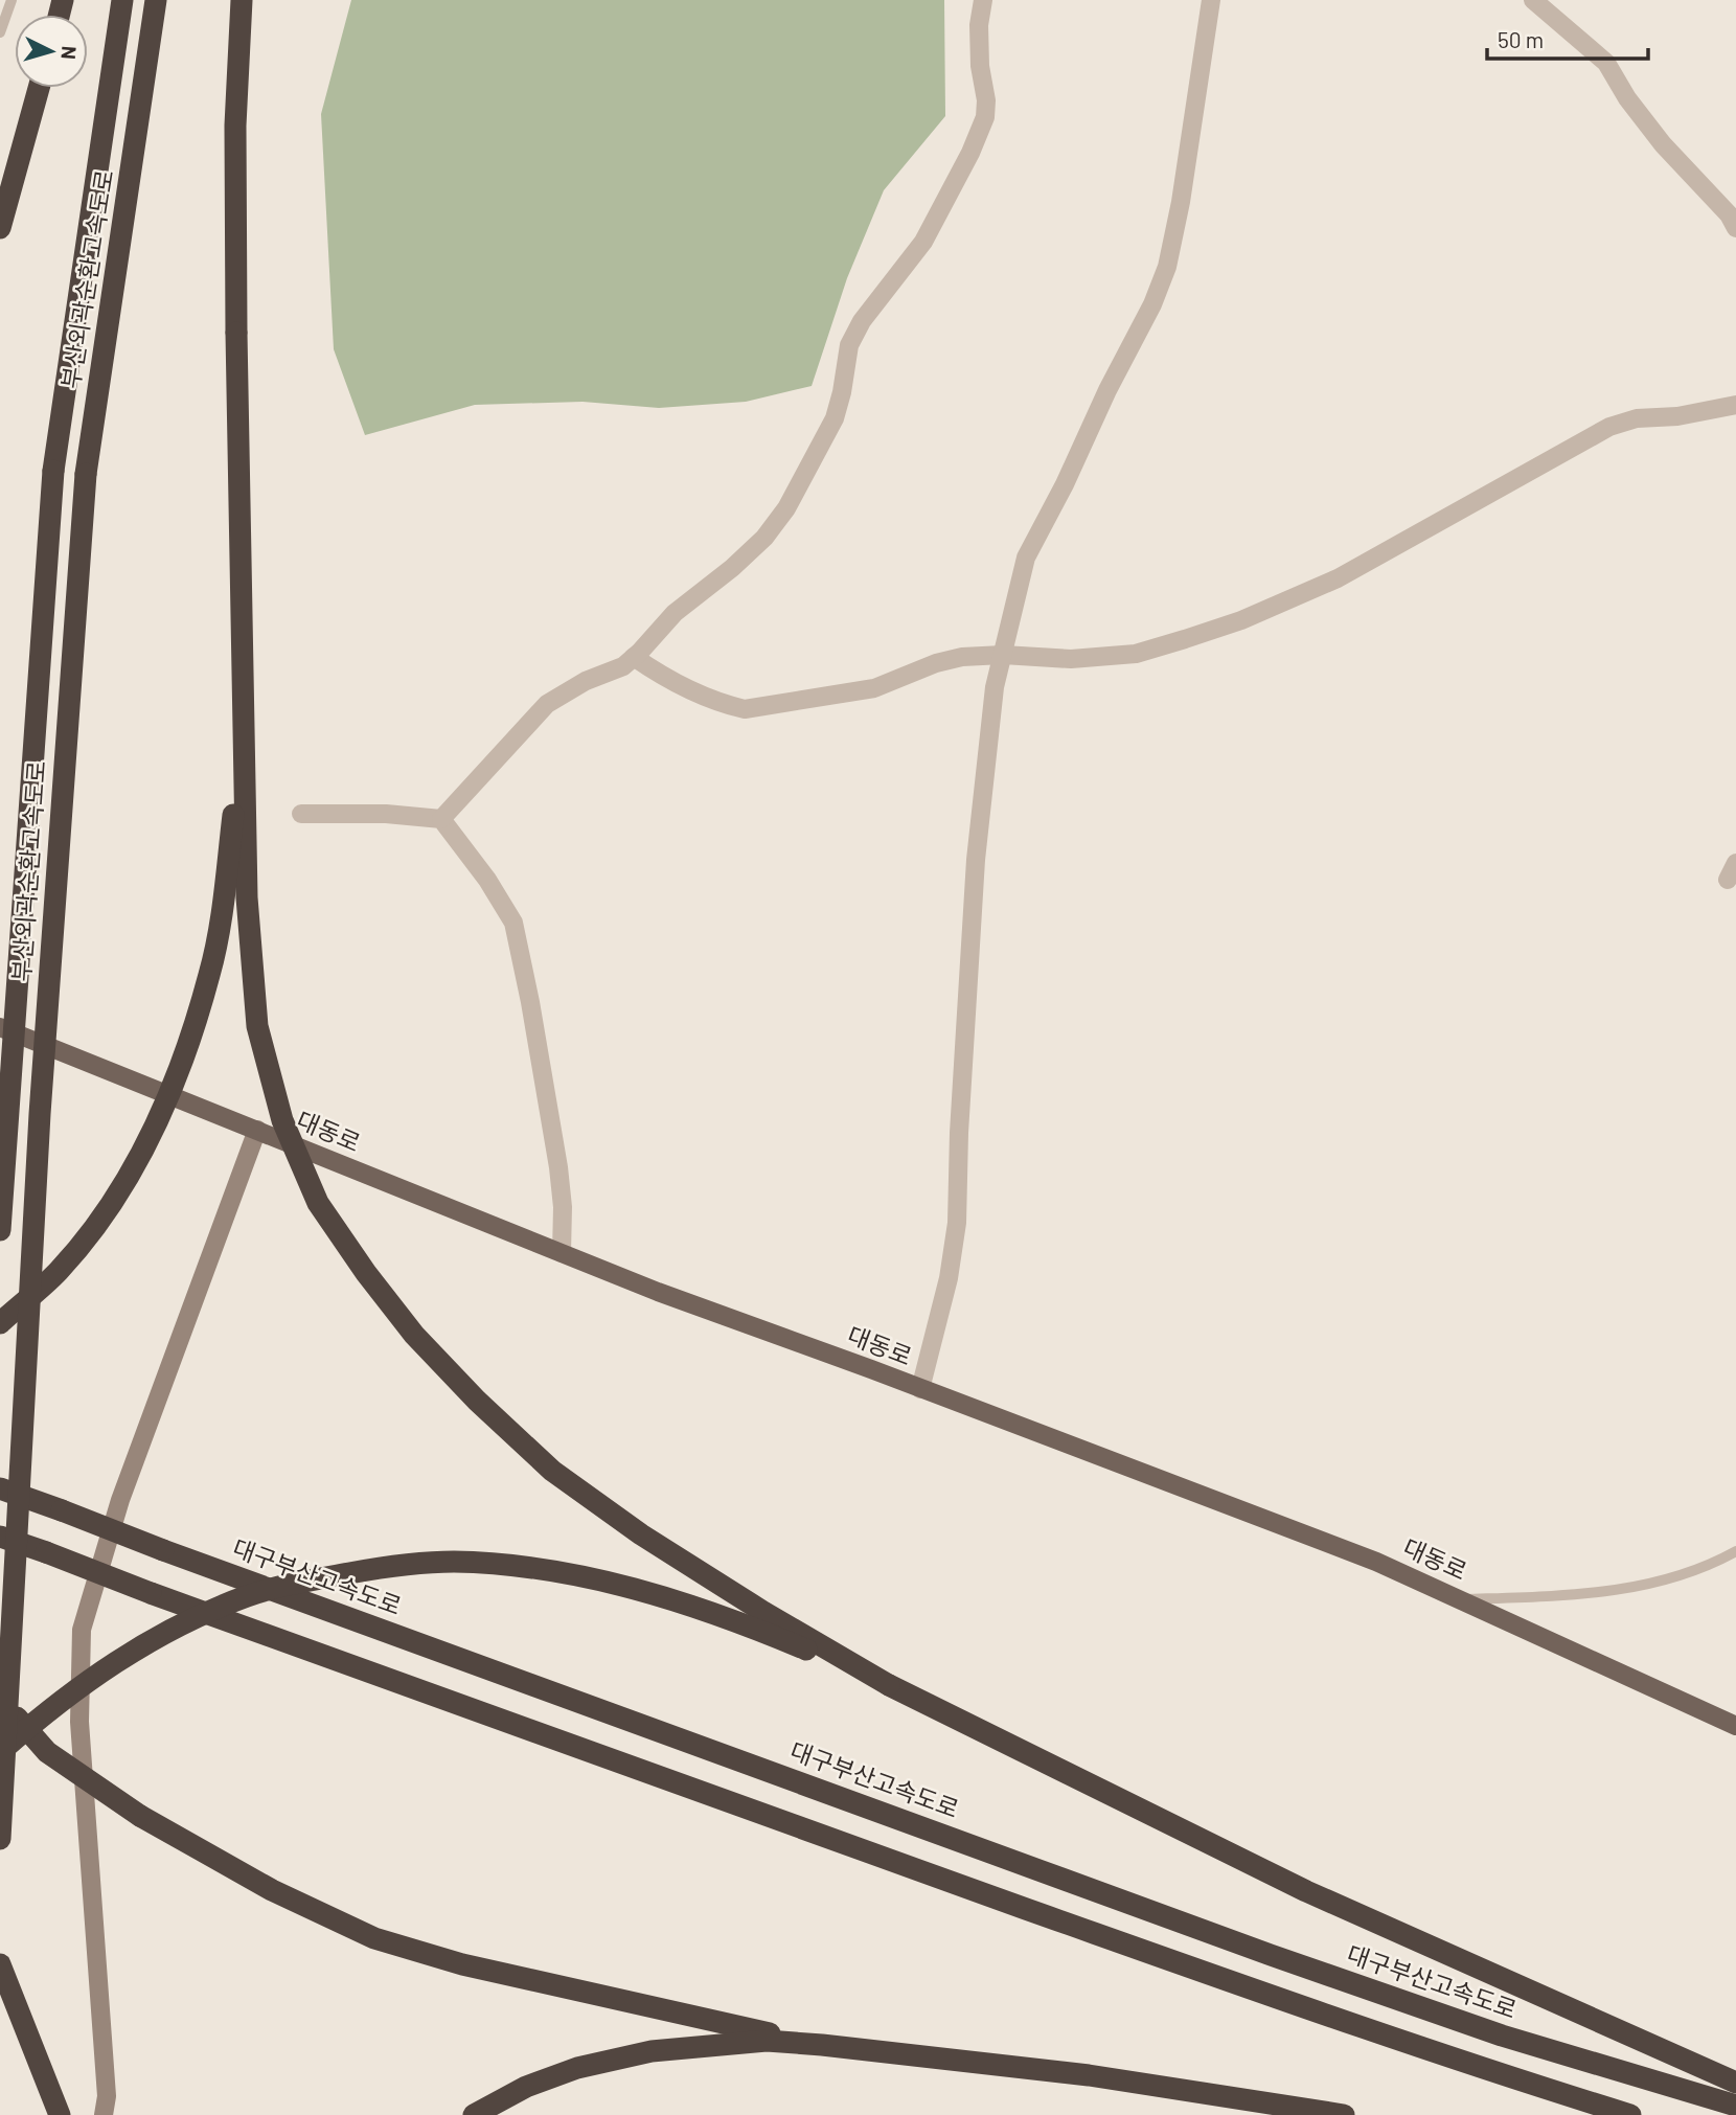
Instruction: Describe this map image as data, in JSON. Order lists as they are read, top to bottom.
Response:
{
  "streets": {
    "highway": ["부산외곽순환고속도로", "대구부산고속도로"],
    "main road": ["대동로"]
  },
  "scale_bar": "50 m",
  "north": "right"
}
